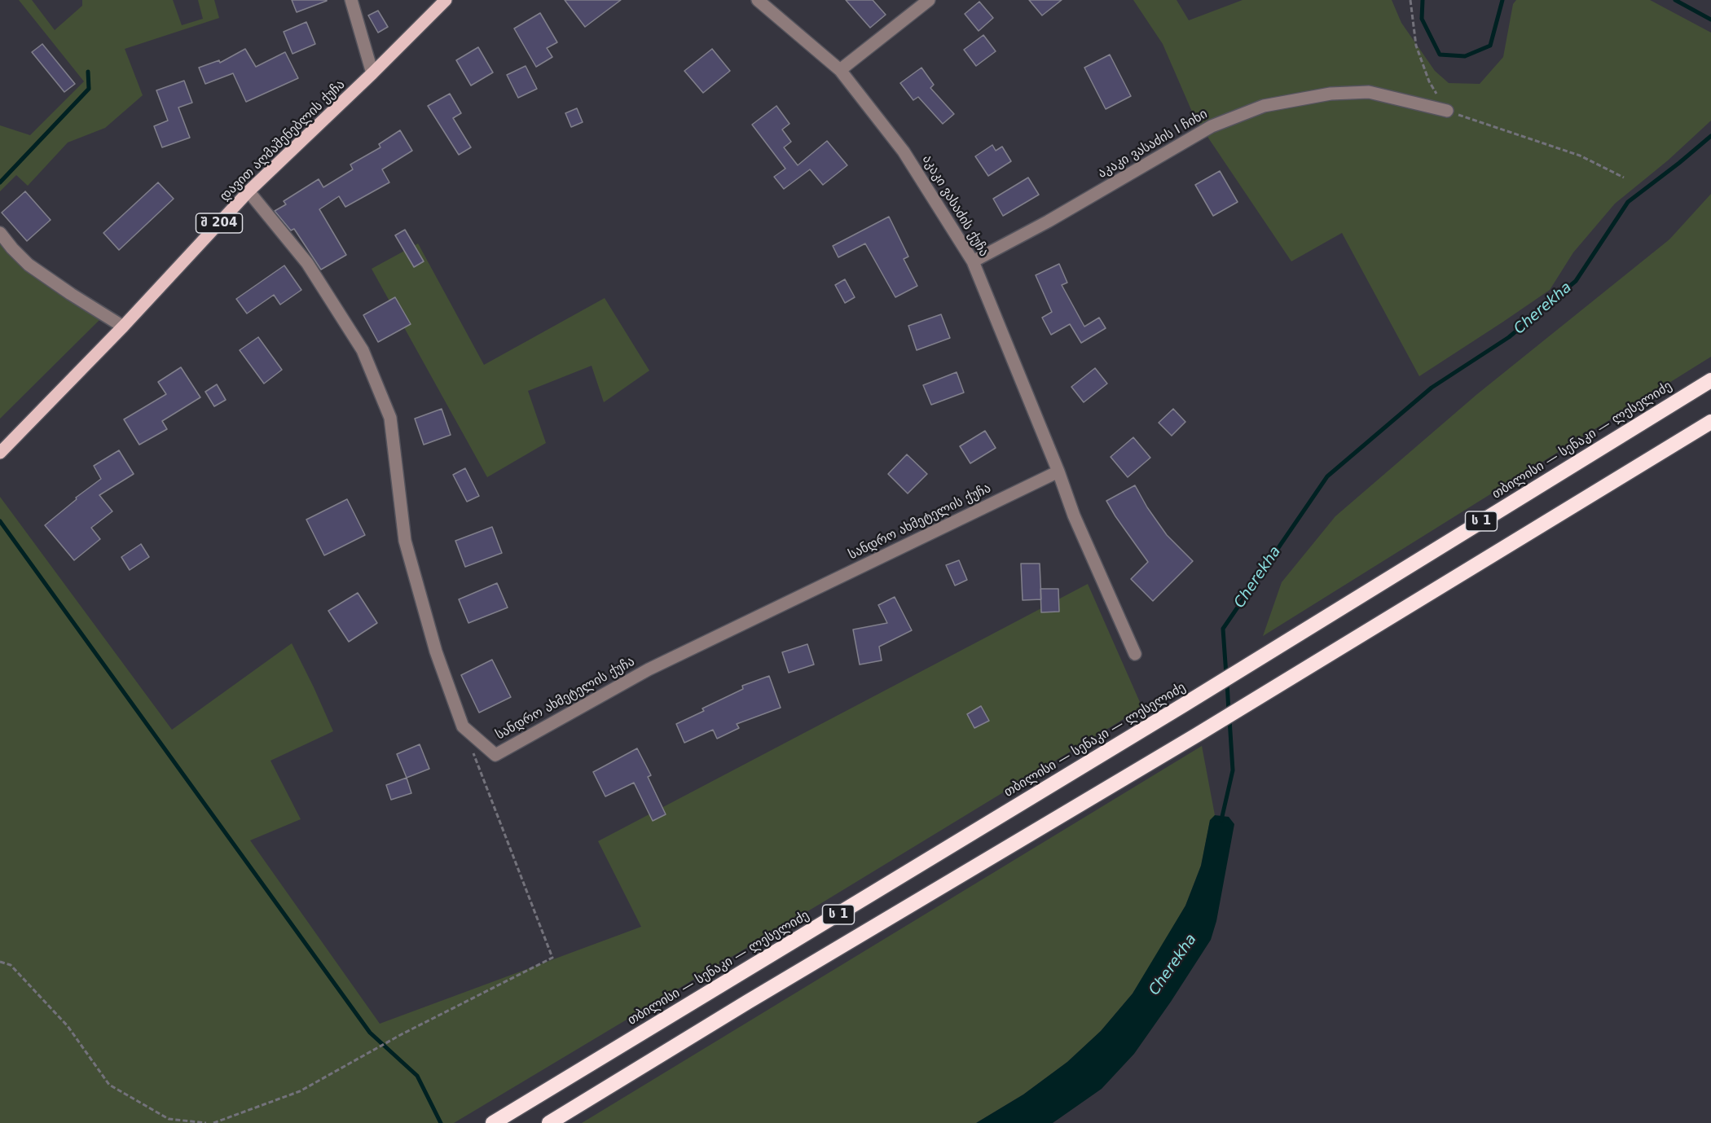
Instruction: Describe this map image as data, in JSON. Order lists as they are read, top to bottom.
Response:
{
  "streets": {
    "highway": ["თბილისი — სენაკი — ლესელიძე", "ს 1"],
    "main road": ["დავით აღმაშენებლის ქუჩა", "შ 204"],
    "street": ["აკაკი ვასაძის I ჩიხი", "აკაკი ვასაძის ქუჩა", "სანდრო ახმეტელის ქუჩა"]
  },
  "crossings": [
    ["დავით აღმაშენებლის ქუჩა", "სანდრო ახმეტელის ქუჩა"],
    ["აკაკი ვასაძის I ჩიხი", "აკაკი ვასაძის ქუჩა"],
    ["აკაკი ვასაძის ქუჩა", "სანდრო ახმეტელის ქუჩა"]
  ],
  "water": ["Cherekha"]
}
